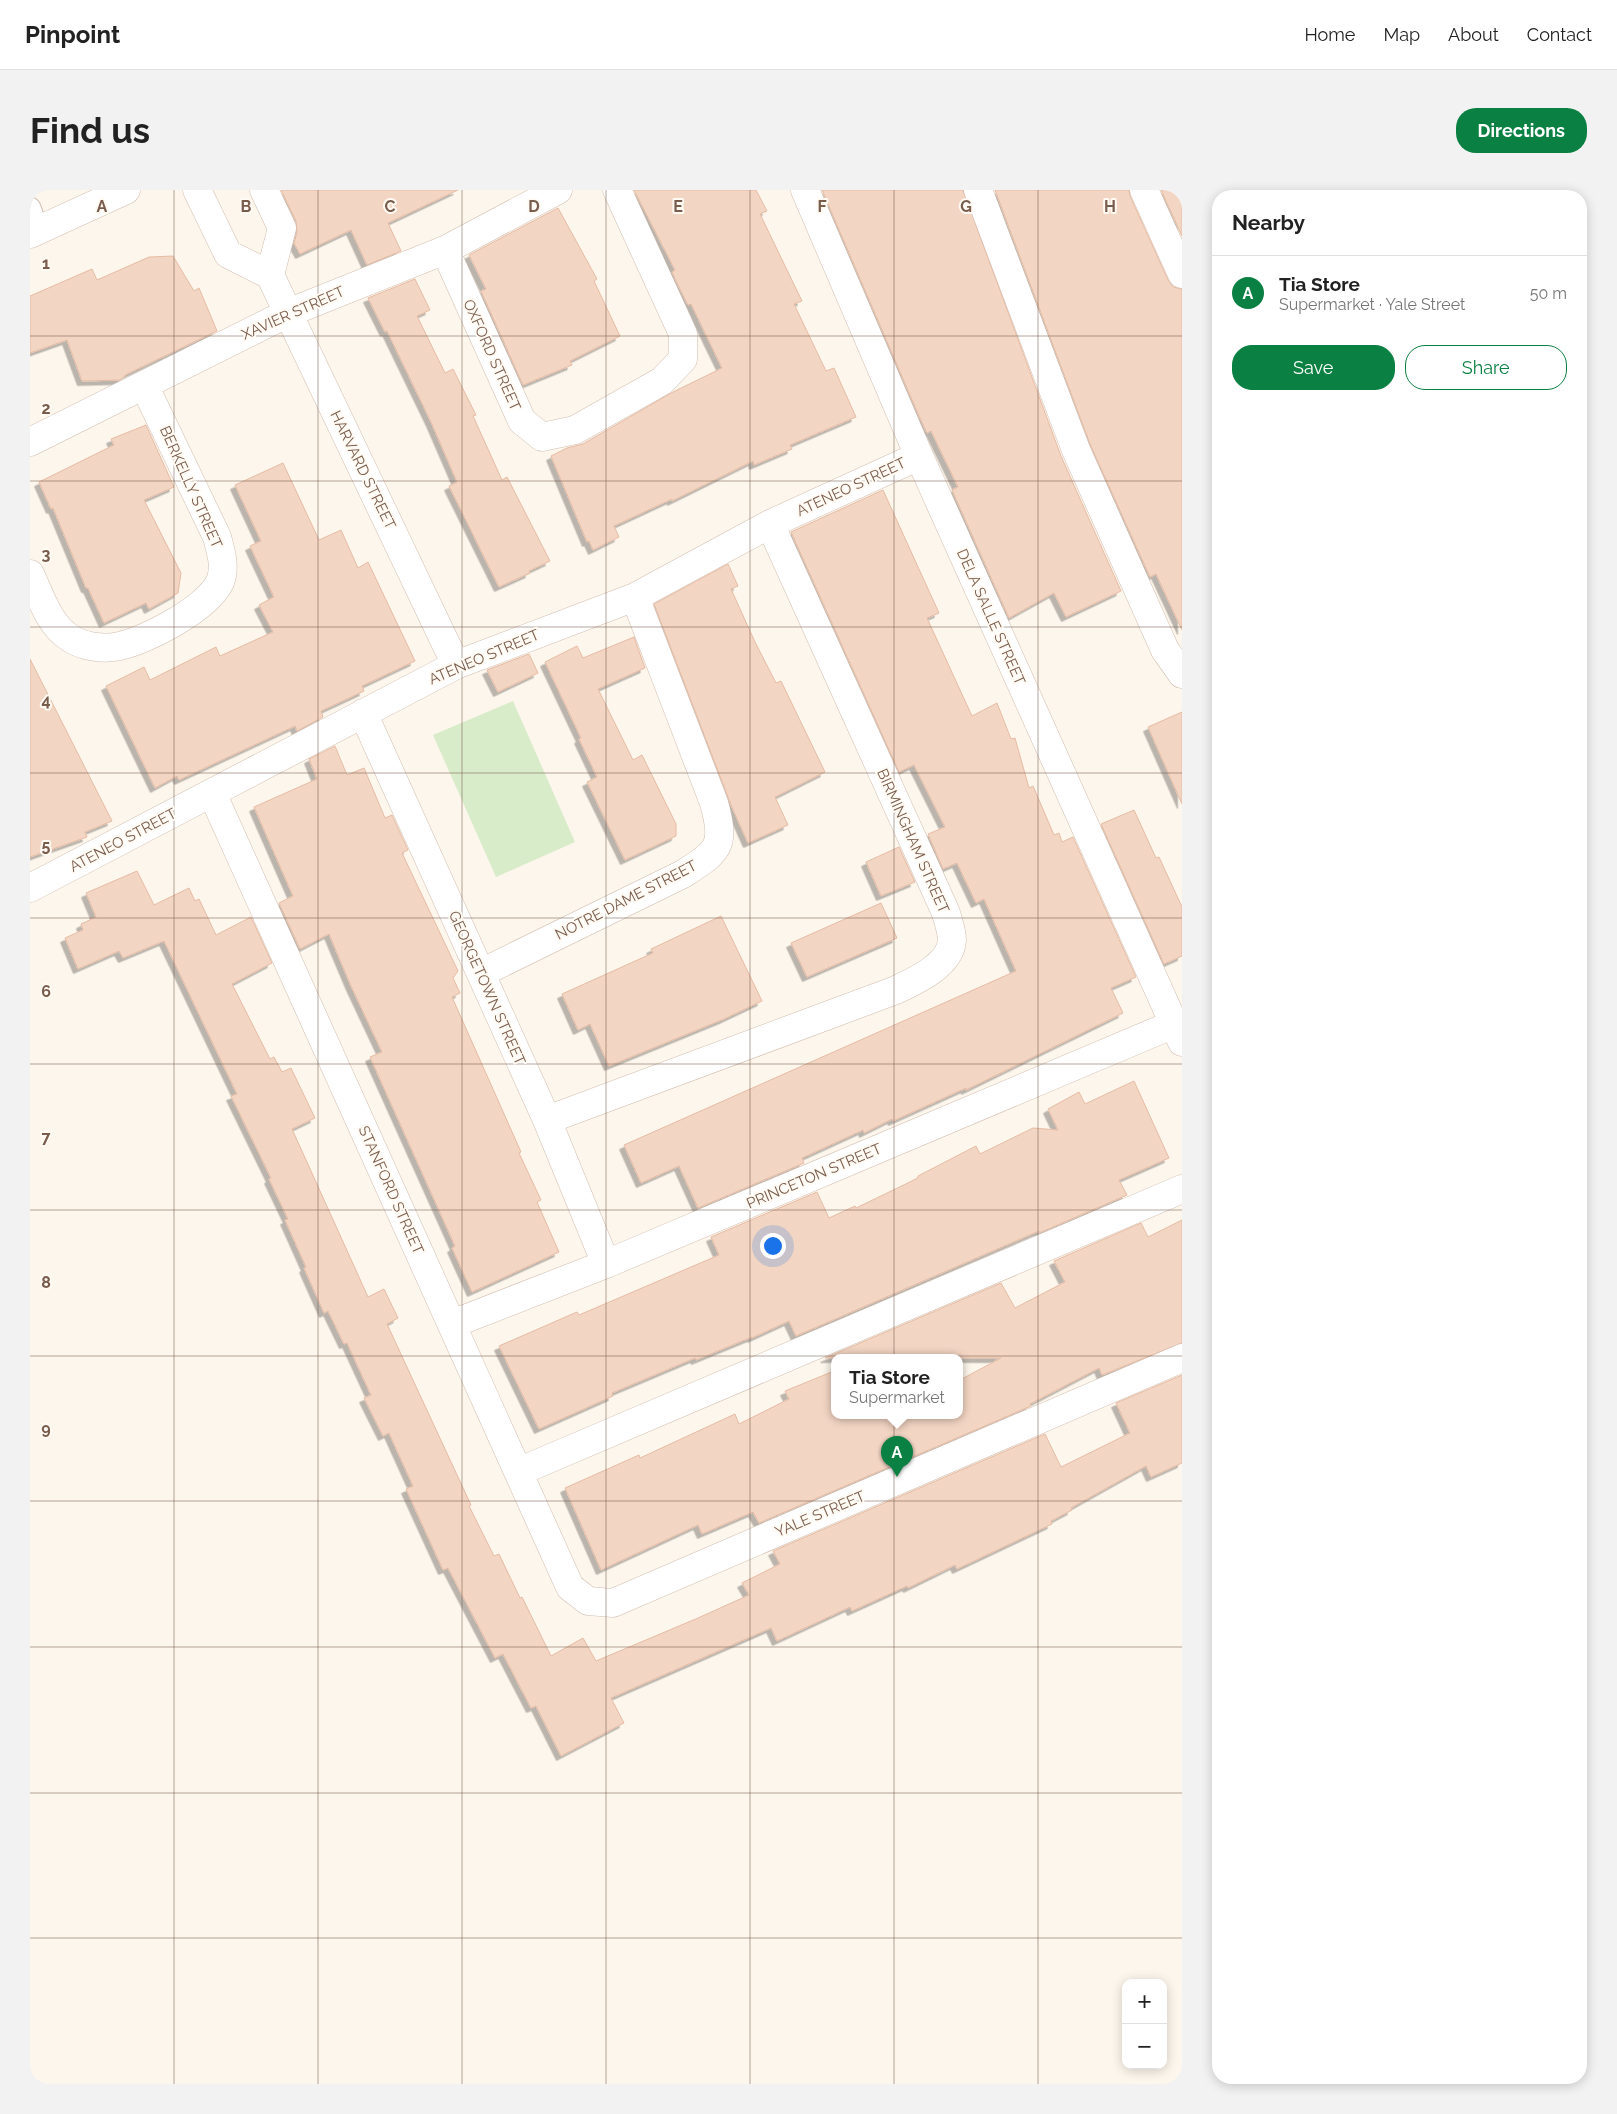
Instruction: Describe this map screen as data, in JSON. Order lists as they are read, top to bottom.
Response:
{
  "streets": {
    "street": [
      "XAVIER STREET",
      "OXFORD STREET",
      "HARVARD STREET",
      "BERKELLY STREET",
      "ATENEO STREET",
      "DELA SALLE STREET",
      "BIRMINGHAM STREET",
      "NOTRE DAME STREET",
      "GEORGETOWN STREET",
      "PRINCETON STREET",
      "STANFORD STREET",
      "YALE STREET"
    ]
  },
  "crossings": [
    ["XAVIER STREET", "OXFORD STREET"],
    ["XAVIER STREET", "HARVARD STREET"],
    ["XAVIER STREET", "BERKELLY STREET"],
    ["HARVARD STREET", "ATENEO STREET"],
    ["ATENEO STREET", "DELA SALLE STREET"],
    ["ATENEO STREET", "BIRMINGHAM STREET"],
    ["ATENEO STREET", "NOTRE DAME STREET"],
    ["ATENEO STREET", "GEORGETOWN STREET"],
    ["ATENEO STREET", "STANFORD STREET"],
    ["DELA SALLE STREET", "PRINCETON STREET"],
    ["BIRMINGHAM STREET", "GEORGETOWN STREET"],
    ["NOTRE DAME STREET", "GEORGETOWN STREET"],
    ["GEORGETOWN STREET", "PRINCETON STREET"],
    ["PRINCETON STREET", "STANFORD STREET"],
    ["STANFORD STREET", "YALE STREET"]
  ],
  "page": {
    "header": "Pinpoint",
    "nav": [
      "Home",
      "Map",
      "About",
      "Contact"
    ],
    "buttons": [
      "Directions",
      ["Save", "Share"]
    ],
    "title": "Find us",
    "heading": "Nearby",
    "list": [
      {
        "mark": "A",
        "name": "Tia Store",
        "note": "Supermarket · Yale Street",
        "value": "50 m"
      }
    ],
    "popup": ["Tia Store", "Supermarket"],
    "pins": "A",
    "map_buttons": ["+", "−"]
  },
  "grid": {
    "columns": [
      "A",
      "B",
      "C",
      "D",
      "E",
      "F",
      "G",
      "H"
    ],
    "rows": [
      "1",
      "2",
      "3",
      "4",
      "5",
      "6",
      "7",
      "8",
      "9"
    ]
  }
}
